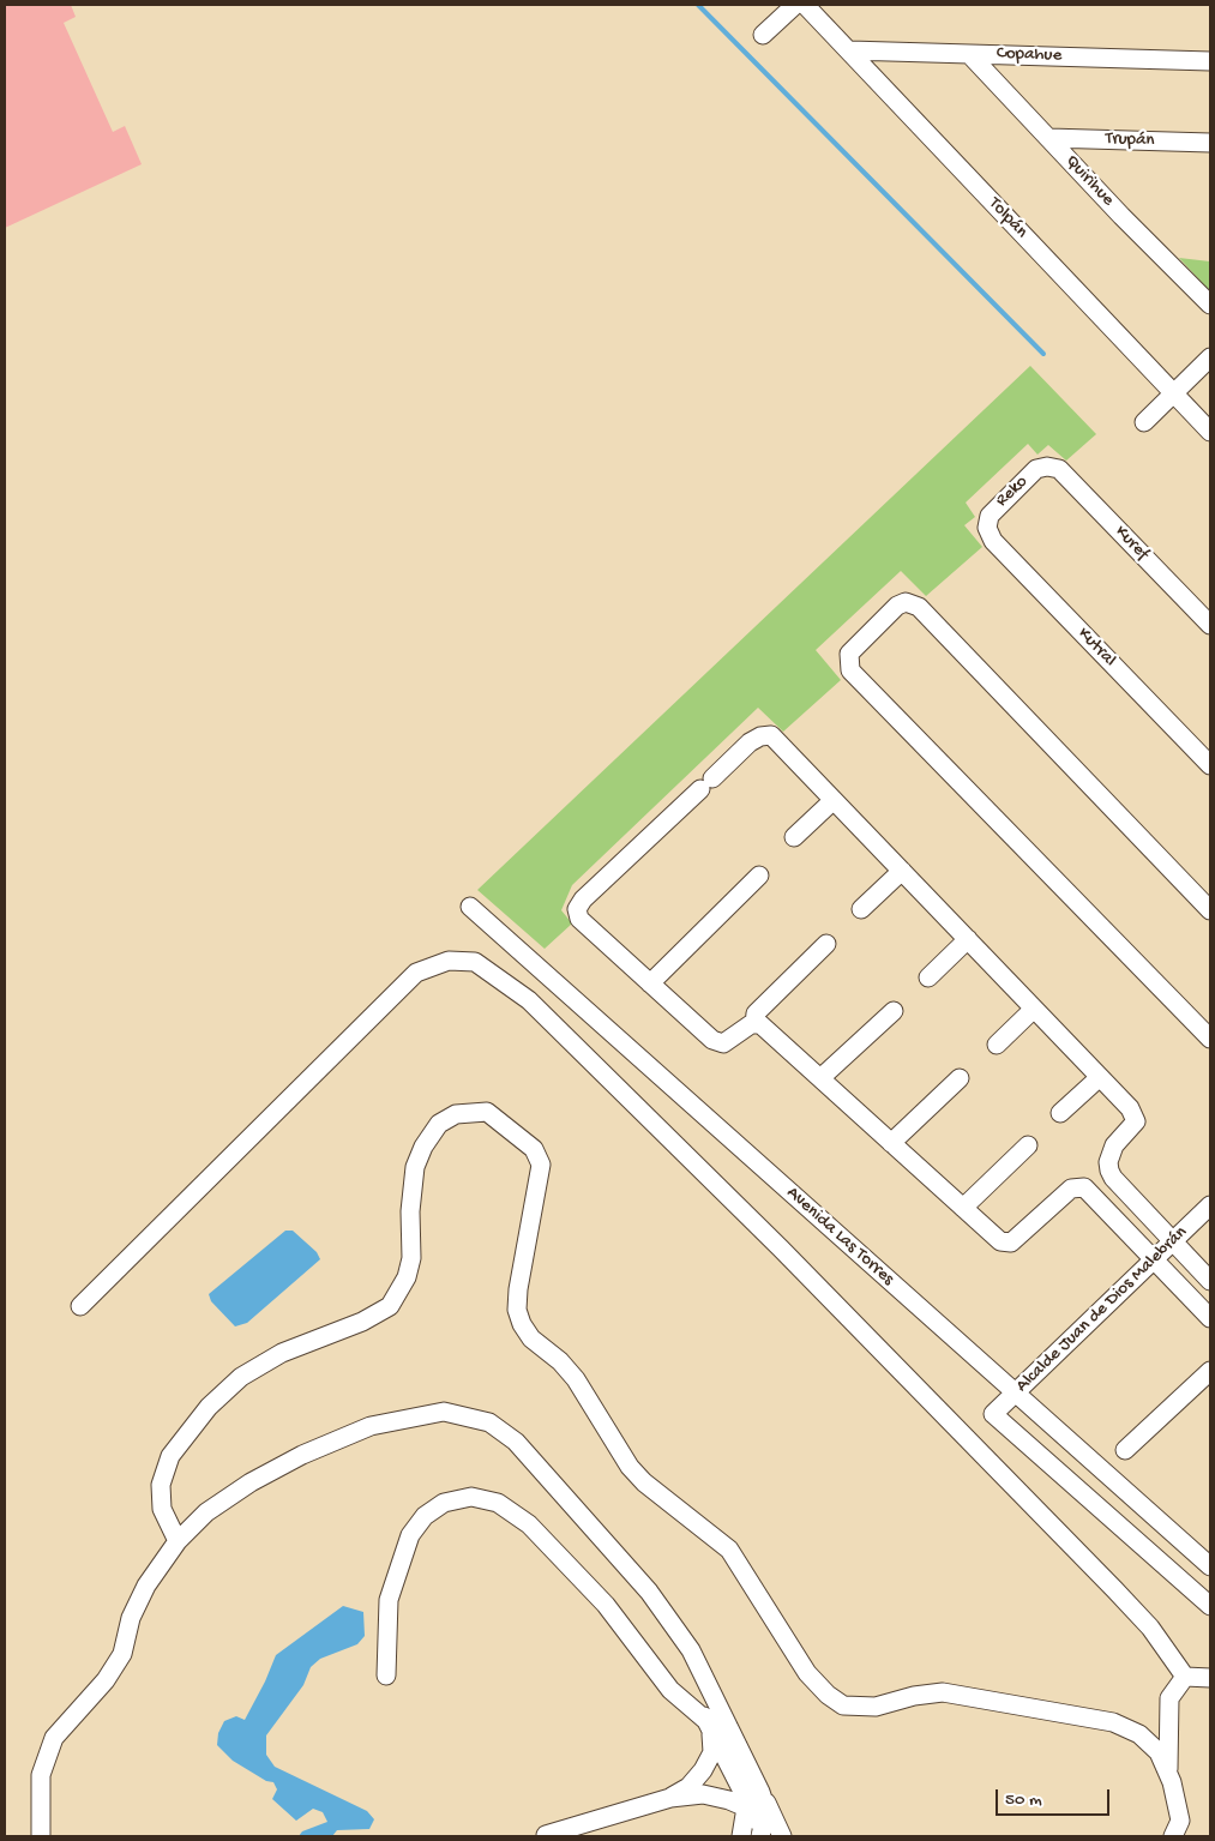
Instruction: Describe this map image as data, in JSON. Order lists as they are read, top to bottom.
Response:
{
  "streets": {
    "street": [
      "Copahue",
      "Trupán",
      "Quirihue",
      "Tolpán",
      "Reko",
      "Kuref",
      "Kutral",
      "Avenida Las Torres",
      "Alcalde Juan de Dios Malebrán"
    ]
  },
  "crossings": [
    ["Copahue", "Quirihue"],
    ["Copahue", "Tolpán"],
    ["Trupán", "Quirihue"],
    ["Reko", "Kuref"],
    ["Reko", "Kutral"],
    ["Avenida Las Torres", "Alcalde Juan de Dios Malebrán"]
  ],
  "scale_bar": "50 m"
}
